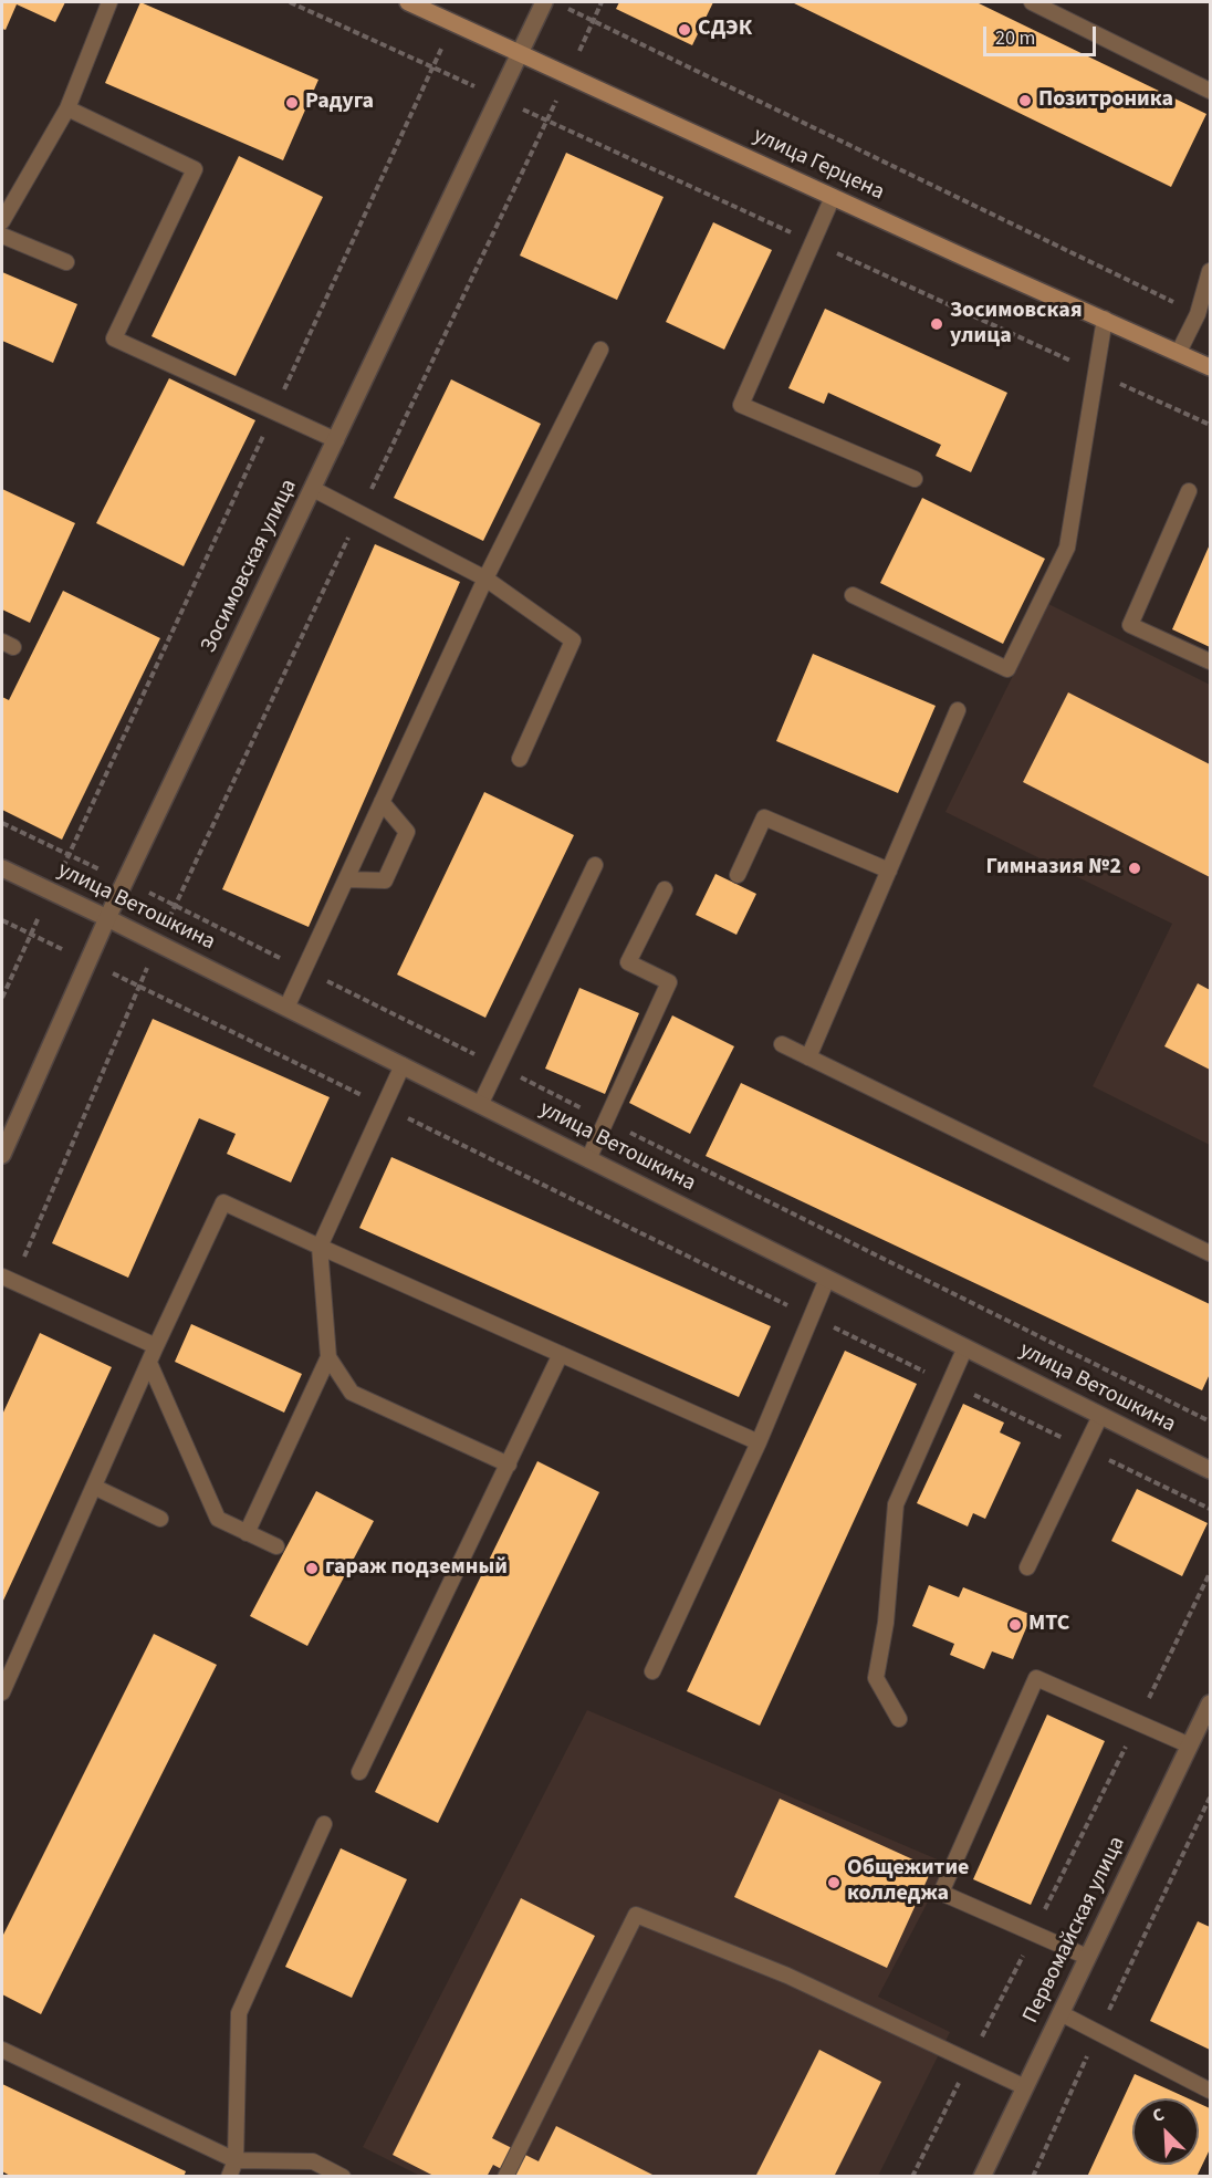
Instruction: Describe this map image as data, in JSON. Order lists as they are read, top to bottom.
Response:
{
  "streets": {
    "main road": ["улица Герцена"],
    "street": ["Зосимовская улица", "улица Ветошкина", "Первомайская улица"]
  },
  "crossings": [
    ["улица Герцена", "Зосимовская улица"],
    ["Зосимовская улица", "улица Ветошкина"]
  ],
  "places": [
    "СДЭК",
    "Позитроника",
    "Радуга",
    "Зосимовская улица",
    "Гимназия №2",
    "гараж подземный",
    "МТС",
    "Общежитие колледжа"
  ],
  "scale_bar": "20 m",
  "north": "top left"
}
